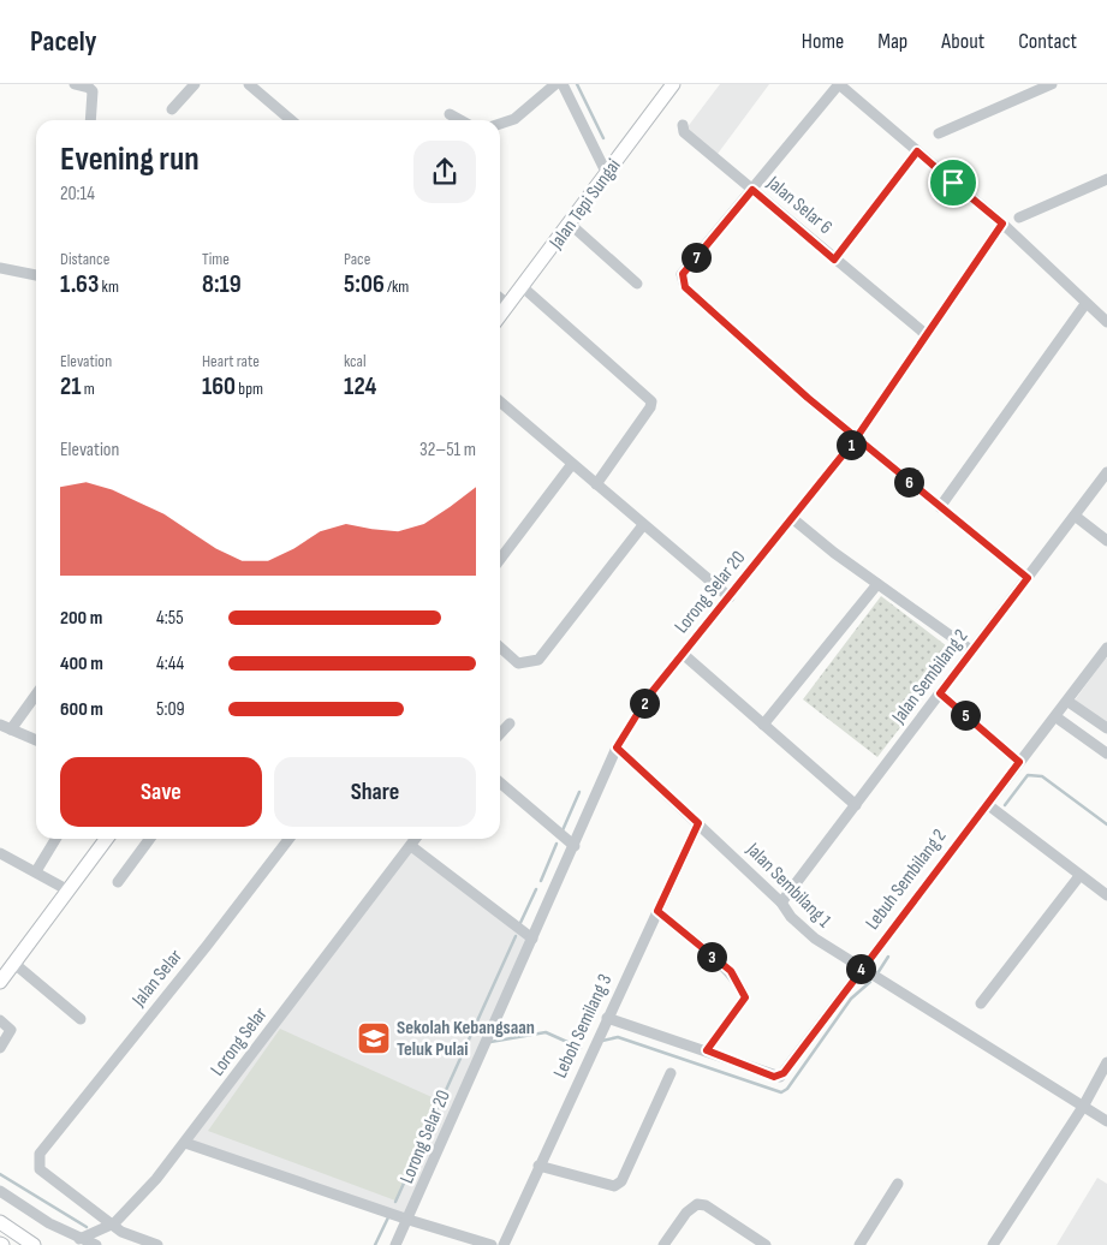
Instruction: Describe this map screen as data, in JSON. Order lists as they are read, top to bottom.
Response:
{
  "streets": {
    "main road": ["Jalan Tepi Sungai"],
    "street": [
      "Jalan Selar 6",
      "Lorong Selar 20",
      "Jalan Sembilang 2",
      "Lebuh Sembilang 2",
      "Jalan Sembilang 1",
      "Jalan Selar",
      "Leboh Semilang 3",
      "Lorong Selar"
    ]
  },
  "crossings": [
    ["Jalan Selar 6", "Lorong Selar 20"],
    ["Lorong Selar 20", "Jalan Sembilang 1"],
    ["Jalan Sembilang 2", "Jalan Sembilang 1"],
    ["Lebuh Sembilang 2", "Jalan Sembilang 1"],
    ["Lebuh Sembilang 2", "Leboh Semilang 3"],
    ["Jalan Sembilang 1", "Leboh Semilang 3"],
    ["Jalan Selar", "Lorong Selar"]
  ],
  "places": {
    "school or university": ["Sekolah Kebangsaan Teluk Pulai"]
  },
  "page": {
    "header": "Pacely",
    "nav": [
      "Home",
      "Map",
      "About",
      "Contact"
    ],
    "heading": ["Evening run", "20:14"],
    "stats": [
      ["Distance", "1.63 km"],
      ["Time", "8:19"],
      ["Pace", "5:06 /km"],
      ["Elevation", "21 m"],
      ["Heart rate", "160 bpm"],
      ["kcal", "124"]
    ],
    "pins": [
      "7",
      "1",
      "6",
      "2",
      "5",
      "3",
      "4"
    ],
    "chart": ["Elevation", "32–51 m"],
    "list": [
      {
        "name": "200 m",
        "note": "4:55"
      },
      {
        "name": "400 m",
        "note": "4:44"
      },
      {
        "name": "600 m",
        "note": "5:09"
      }
    ],
    "buttons": ["Save", "Share"]
  }
}
